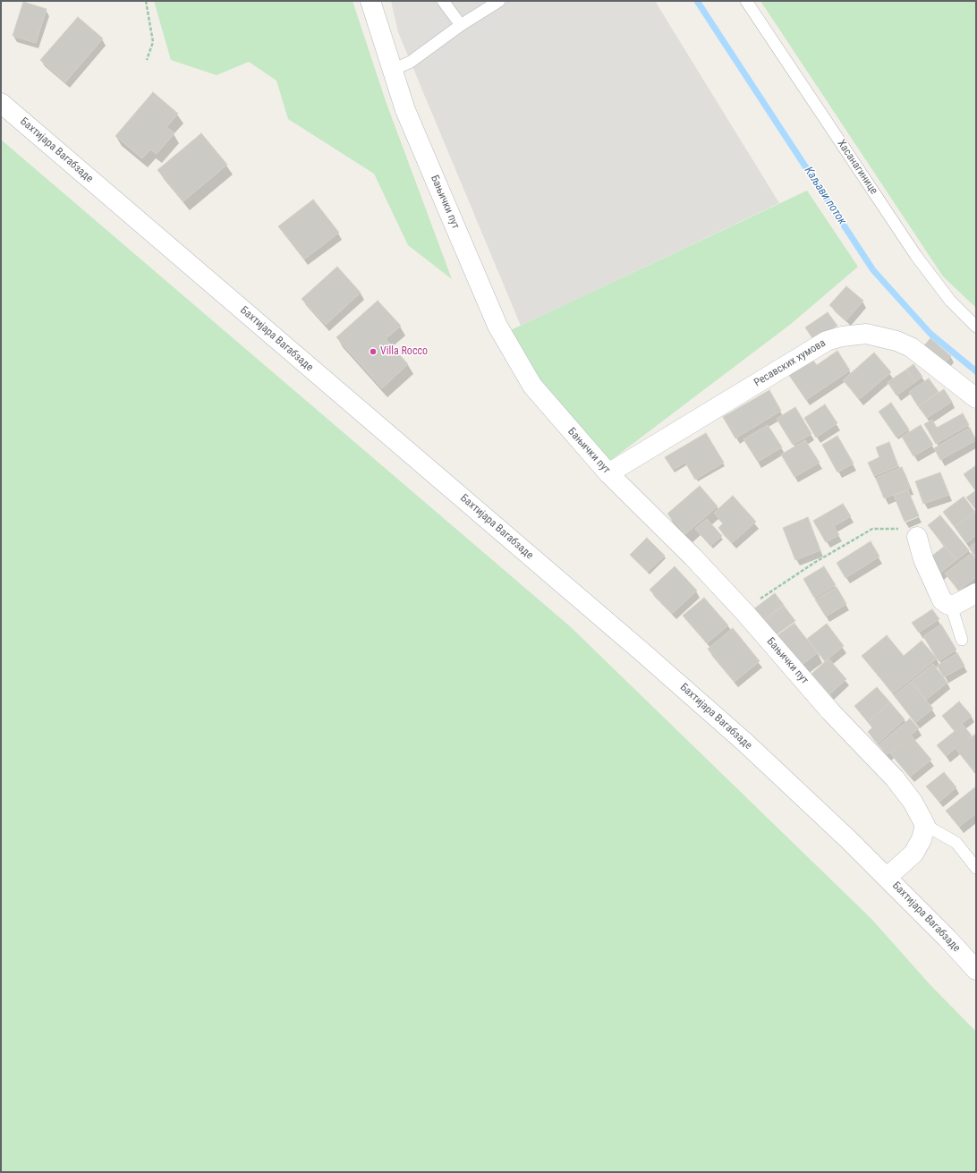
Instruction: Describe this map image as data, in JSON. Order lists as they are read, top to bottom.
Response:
{
  "streets": {
    "street": ["Бахтијара Вагабзаде", "Бањички пут", "Ресавских хумова"],
    "lane": ["Хасанагинице"]
  },
  "crossings": [
    ["Бањички пут", "Ресавских хумова"]
  ],
  "water": ["Каљави поток"],
  "places": ["Villa Rocco"]
}
